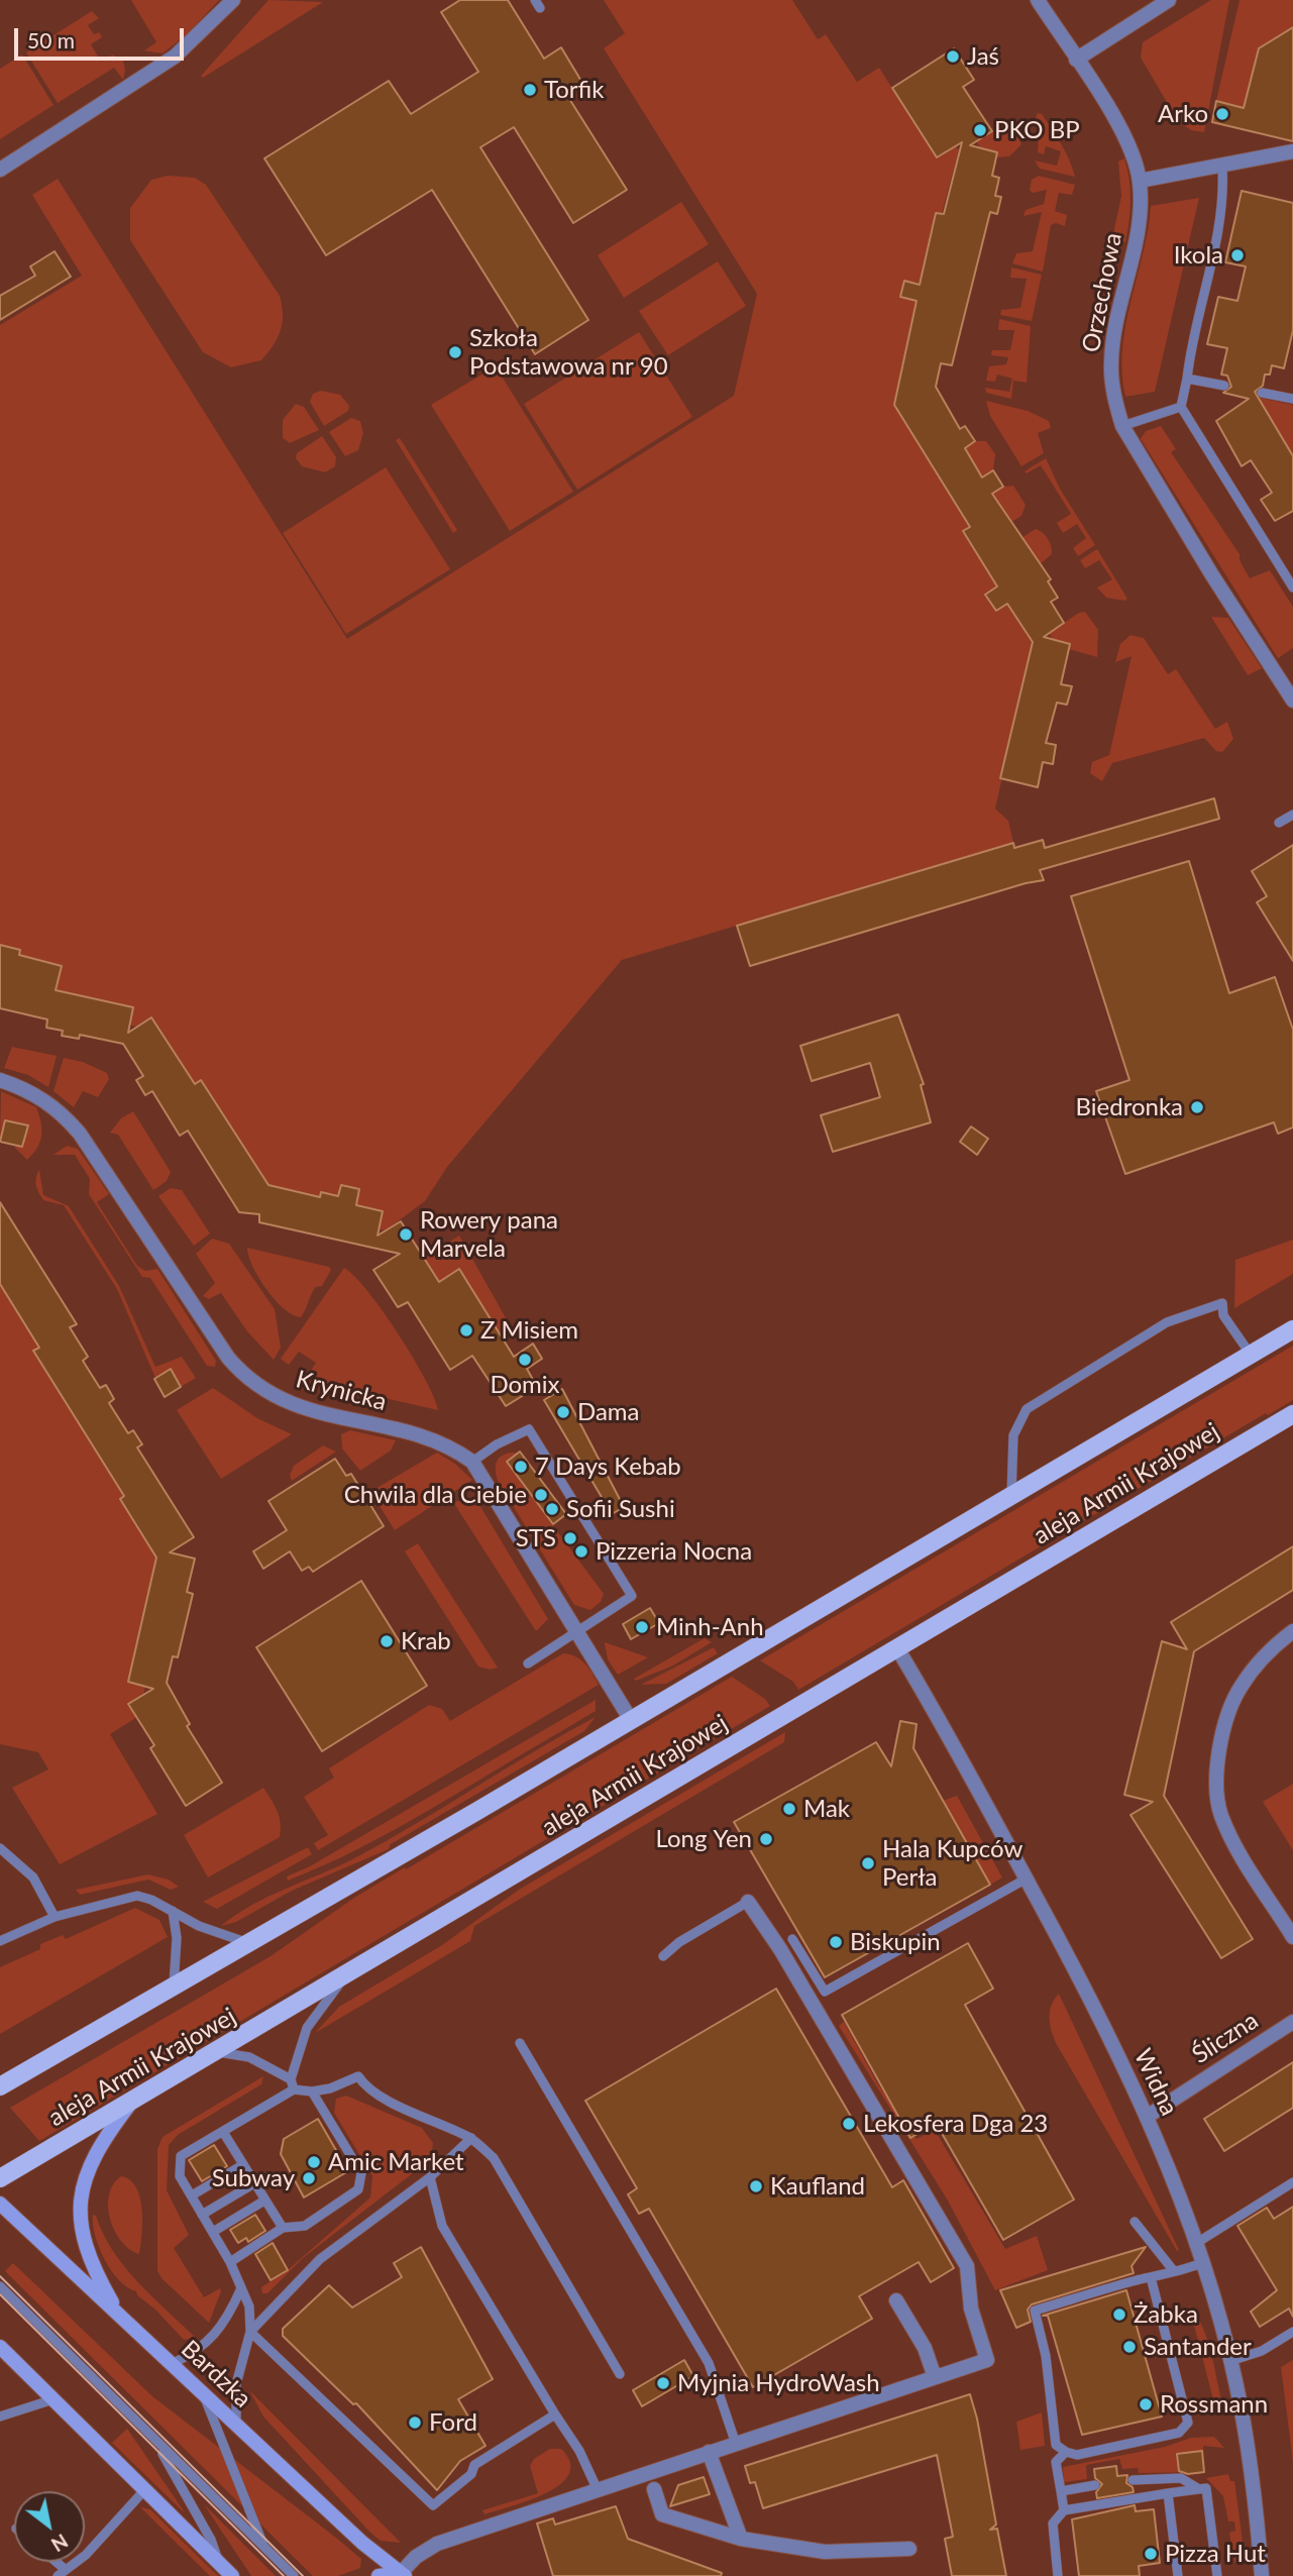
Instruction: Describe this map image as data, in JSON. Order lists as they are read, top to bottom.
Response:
{
  "streets": {
    "main road": ["aleja Armii Krajowej"],
    "street": [
      "Orzechowa",
      "Krynicka",
      "Śliczna",
      "Widna",
      "Bardzka"
    ]
  },
  "crossings": [
    ["Krynicka", "aleja Armii Krajowej"],
    ["aleja Armii Krajowej", "Widna"],
    ["Śliczna", "Widna"]
  ],
  "places": [
    "Jaś",
    "Torfik",
    "Arko",
    "PKO BP",
    "Ikola",
    "Szkoła Podstawowa nr 90",
    "Biedronka",
    "Rowery pana Marvela",
    "Z Misiem",
    "Domix",
    "Dama",
    "7 Days Kebab",
    "Chwila dla Ciebie",
    "Sofii Sushi",
    "STS",
    "Pizzeria Nocna",
    "Minh-Anh",
    "Krab",
    "Mak",
    "Long Yen",
    "Hala Kupców Perła",
    "Biskupin",
    "Lekosfera Dga 23",
    "Amic Market",
    "Subway",
    "Kaufland",
    "Żabka",
    "Santander",
    "Myjnia HydroWash",
    "Rossmann",
    "Ford",
    "Pizza Hut"
  ],
  "scale_bar": "50 m",
  "north": "bottom right"
}
